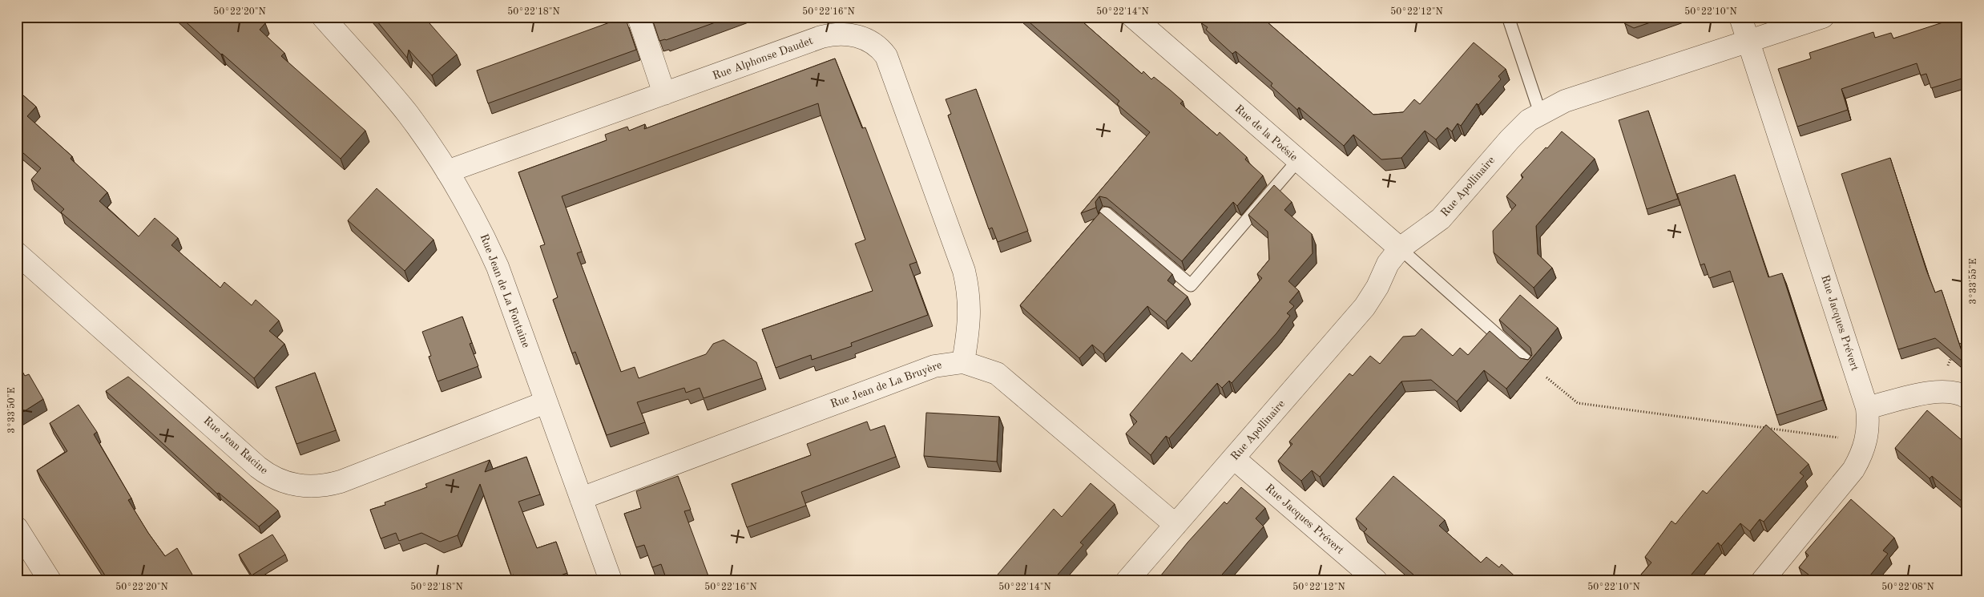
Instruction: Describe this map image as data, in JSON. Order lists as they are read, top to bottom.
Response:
{
  "streets": {
    "street": [
      "Rue Alphonse Daudet",
      "Rue de la Poésie",
      "Rue Apollinaire",
      "Rue Jean de La Fontaine",
      "Rue Jacques Prévert",
      "Rue Jean de La Bruyère",
      "Rue Jean Racine"
    ]
  },
  "crossings": [
    ["Rue Alphonse Daudet", "Rue Jean de La Fontaine"],
    ["Rue Alphonse Daudet", "Rue Jean de La Bruyère"],
    ["Rue de la Poésie", "Rue Apollinaire"],
    ["Rue Apollinaire", "Rue Jacques Prévert"],
    ["Rue Apollinaire", "Rue Jean de La Bruyère"],
    ["Rue Jean de La Fontaine", "Rue Jean de La Bruyère"],
    ["Rue Jean de La Fontaine", "Rue Jean Racine"]
  ],
  "coordinates": [
    "50°22'20\"N",
    "50°22'18\"N",
    "50°22'16\"N",
    "50°22'14\"N",
    "50°22'12\"N",
    "50°22'10\"N",
    "3°33'55\"E",
    "3°33'50\"E",
    "50°22'08\"N"
  ]
}
